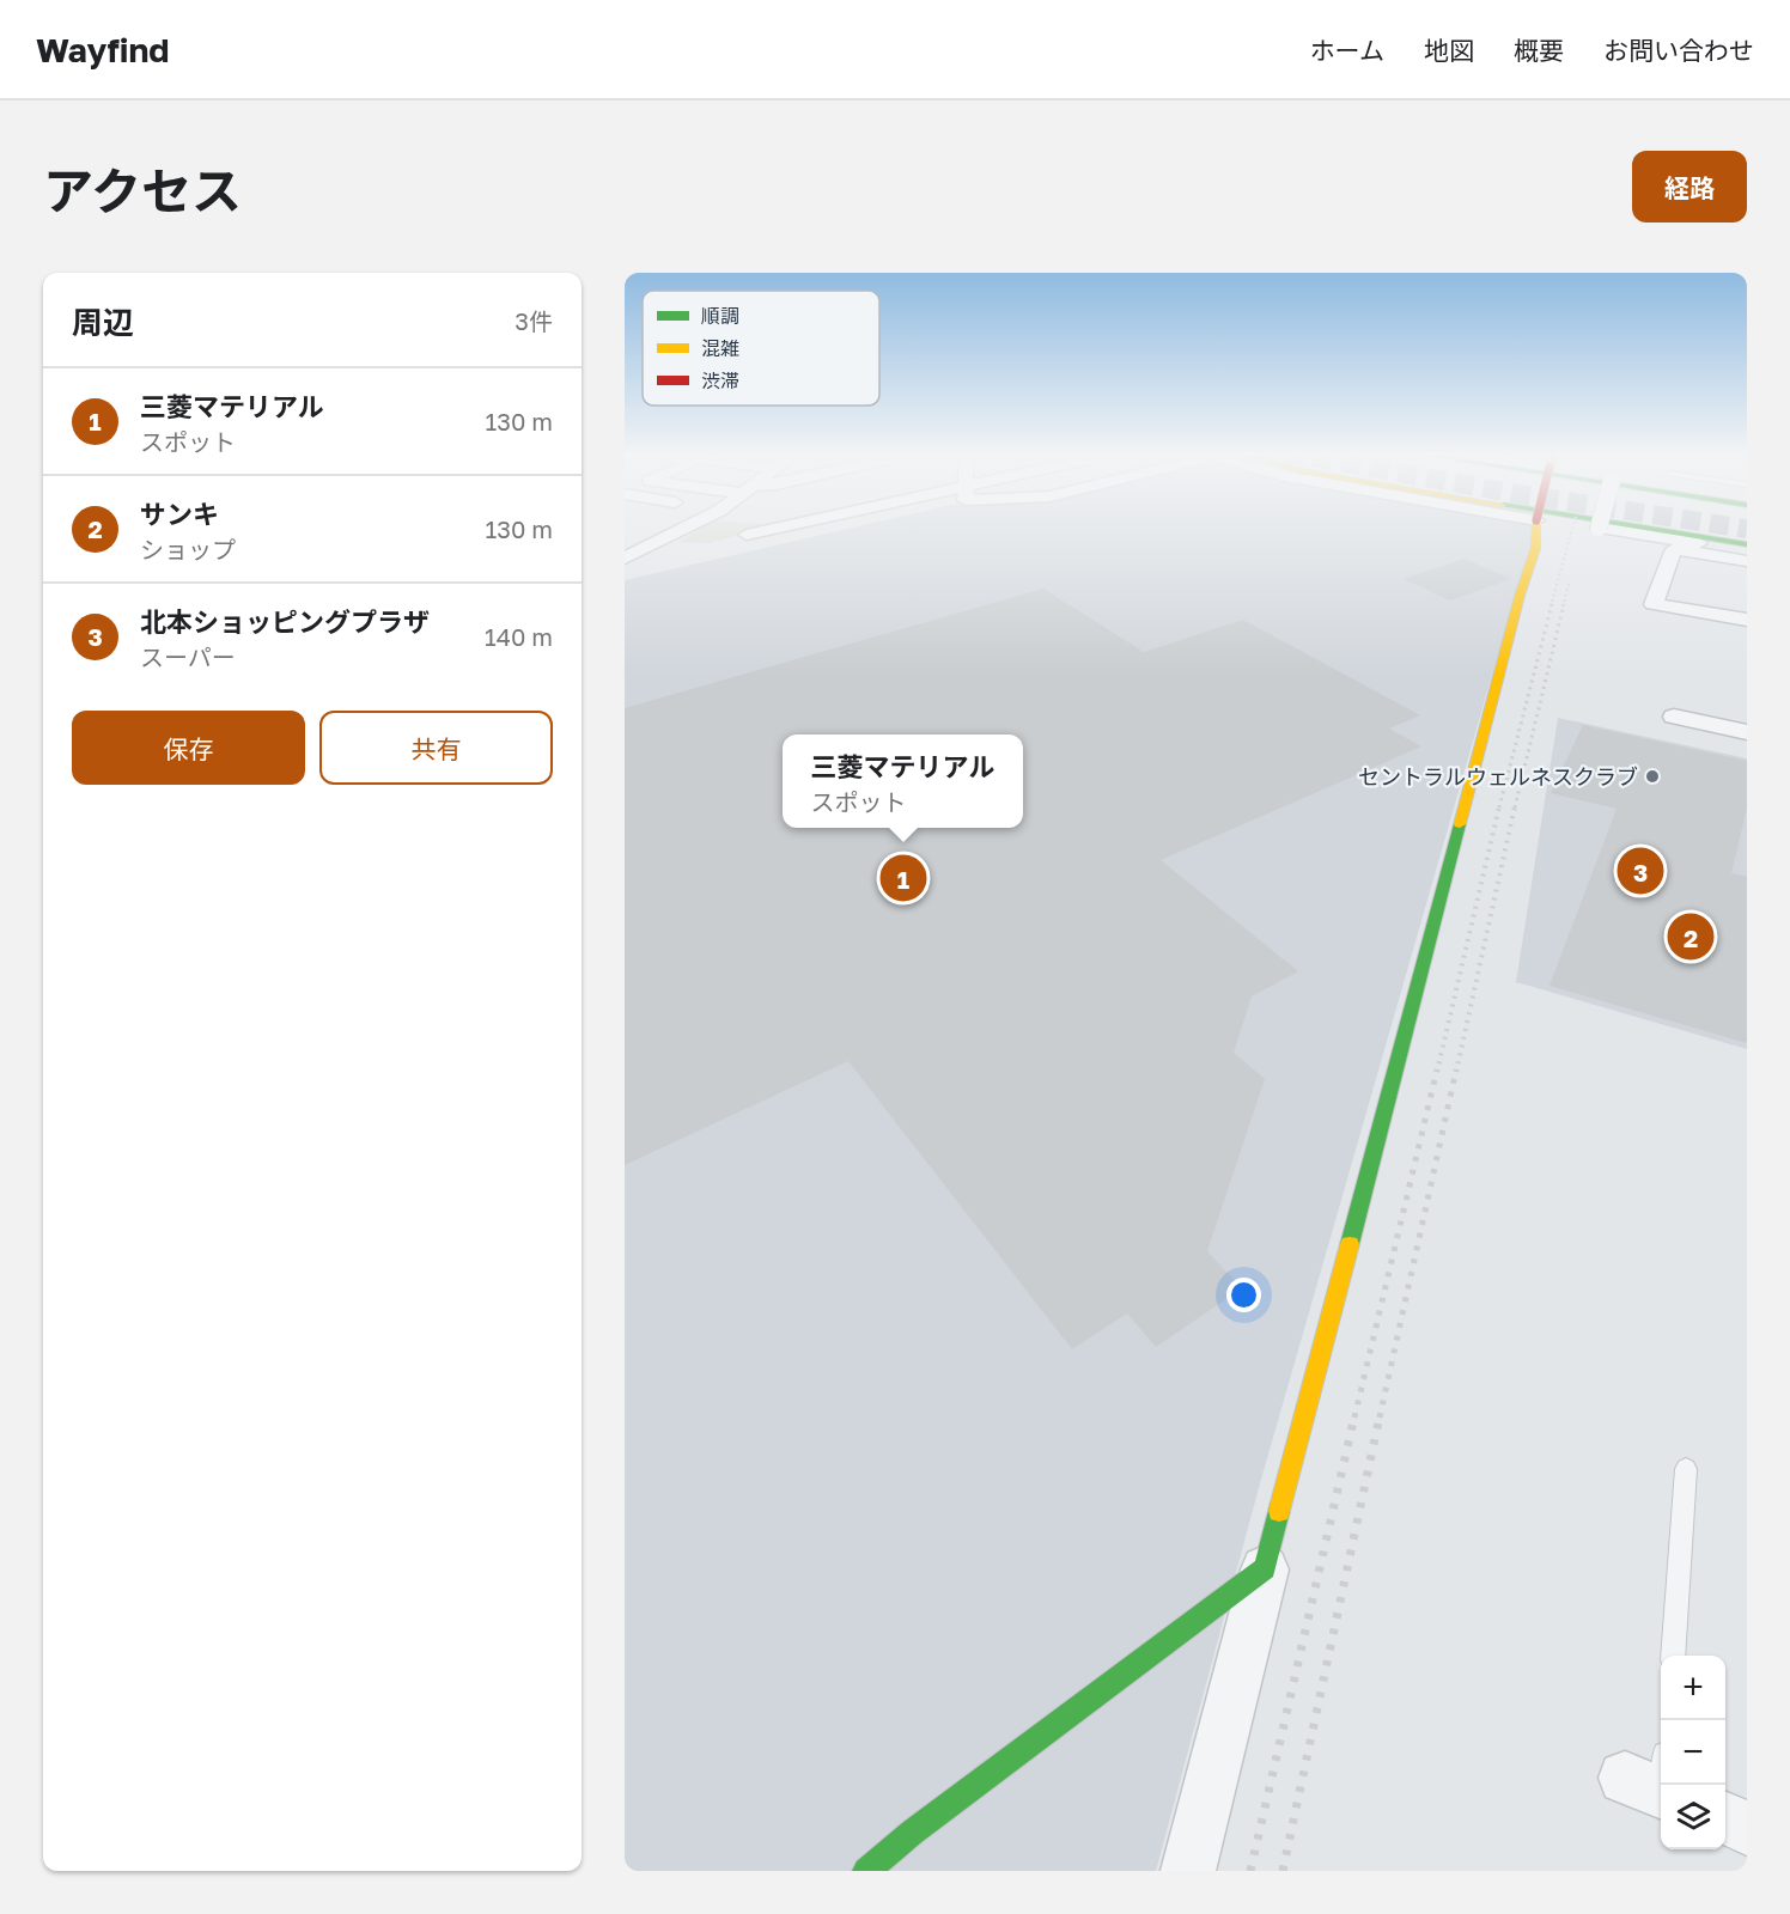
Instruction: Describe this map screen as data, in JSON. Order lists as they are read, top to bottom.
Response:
{
  "places": ["セントラルウェルネスクラブ"],
  "legend": ["順調", "混雑", "渋滞"],
  "page": {
    "header": "Wayfind",
    "nav": [
      "ホーム",
      "地図",
      "概要",
      "お問い合わせ"
    ],
    "title": "アクセス",
    "buttons": [
      "経路",
      ["保存", "共有"]
    ],
    "heading": ["周辺", "3件"],
    "list": [
      {
        "mark": "1",
        "name": "三菱マテリアル",
        "note": "スポット",
        "value": "130 m"
      },
      {
        "mark": "2",
        "name": "サンキ",
        "note": "ショップ",
        "value": "130 m"
      },
      {
        "mark": "3",
        "name": "北本ショッピングプラザ",
        "note": "スーパー",
        "value": "140 m"
      }
    ],
    "popup": ["三菱マテリアル", "スポット"],
    "pins": ["3", "1", "2"],
    "map_buttons": ["+", "−"]
  }
}
